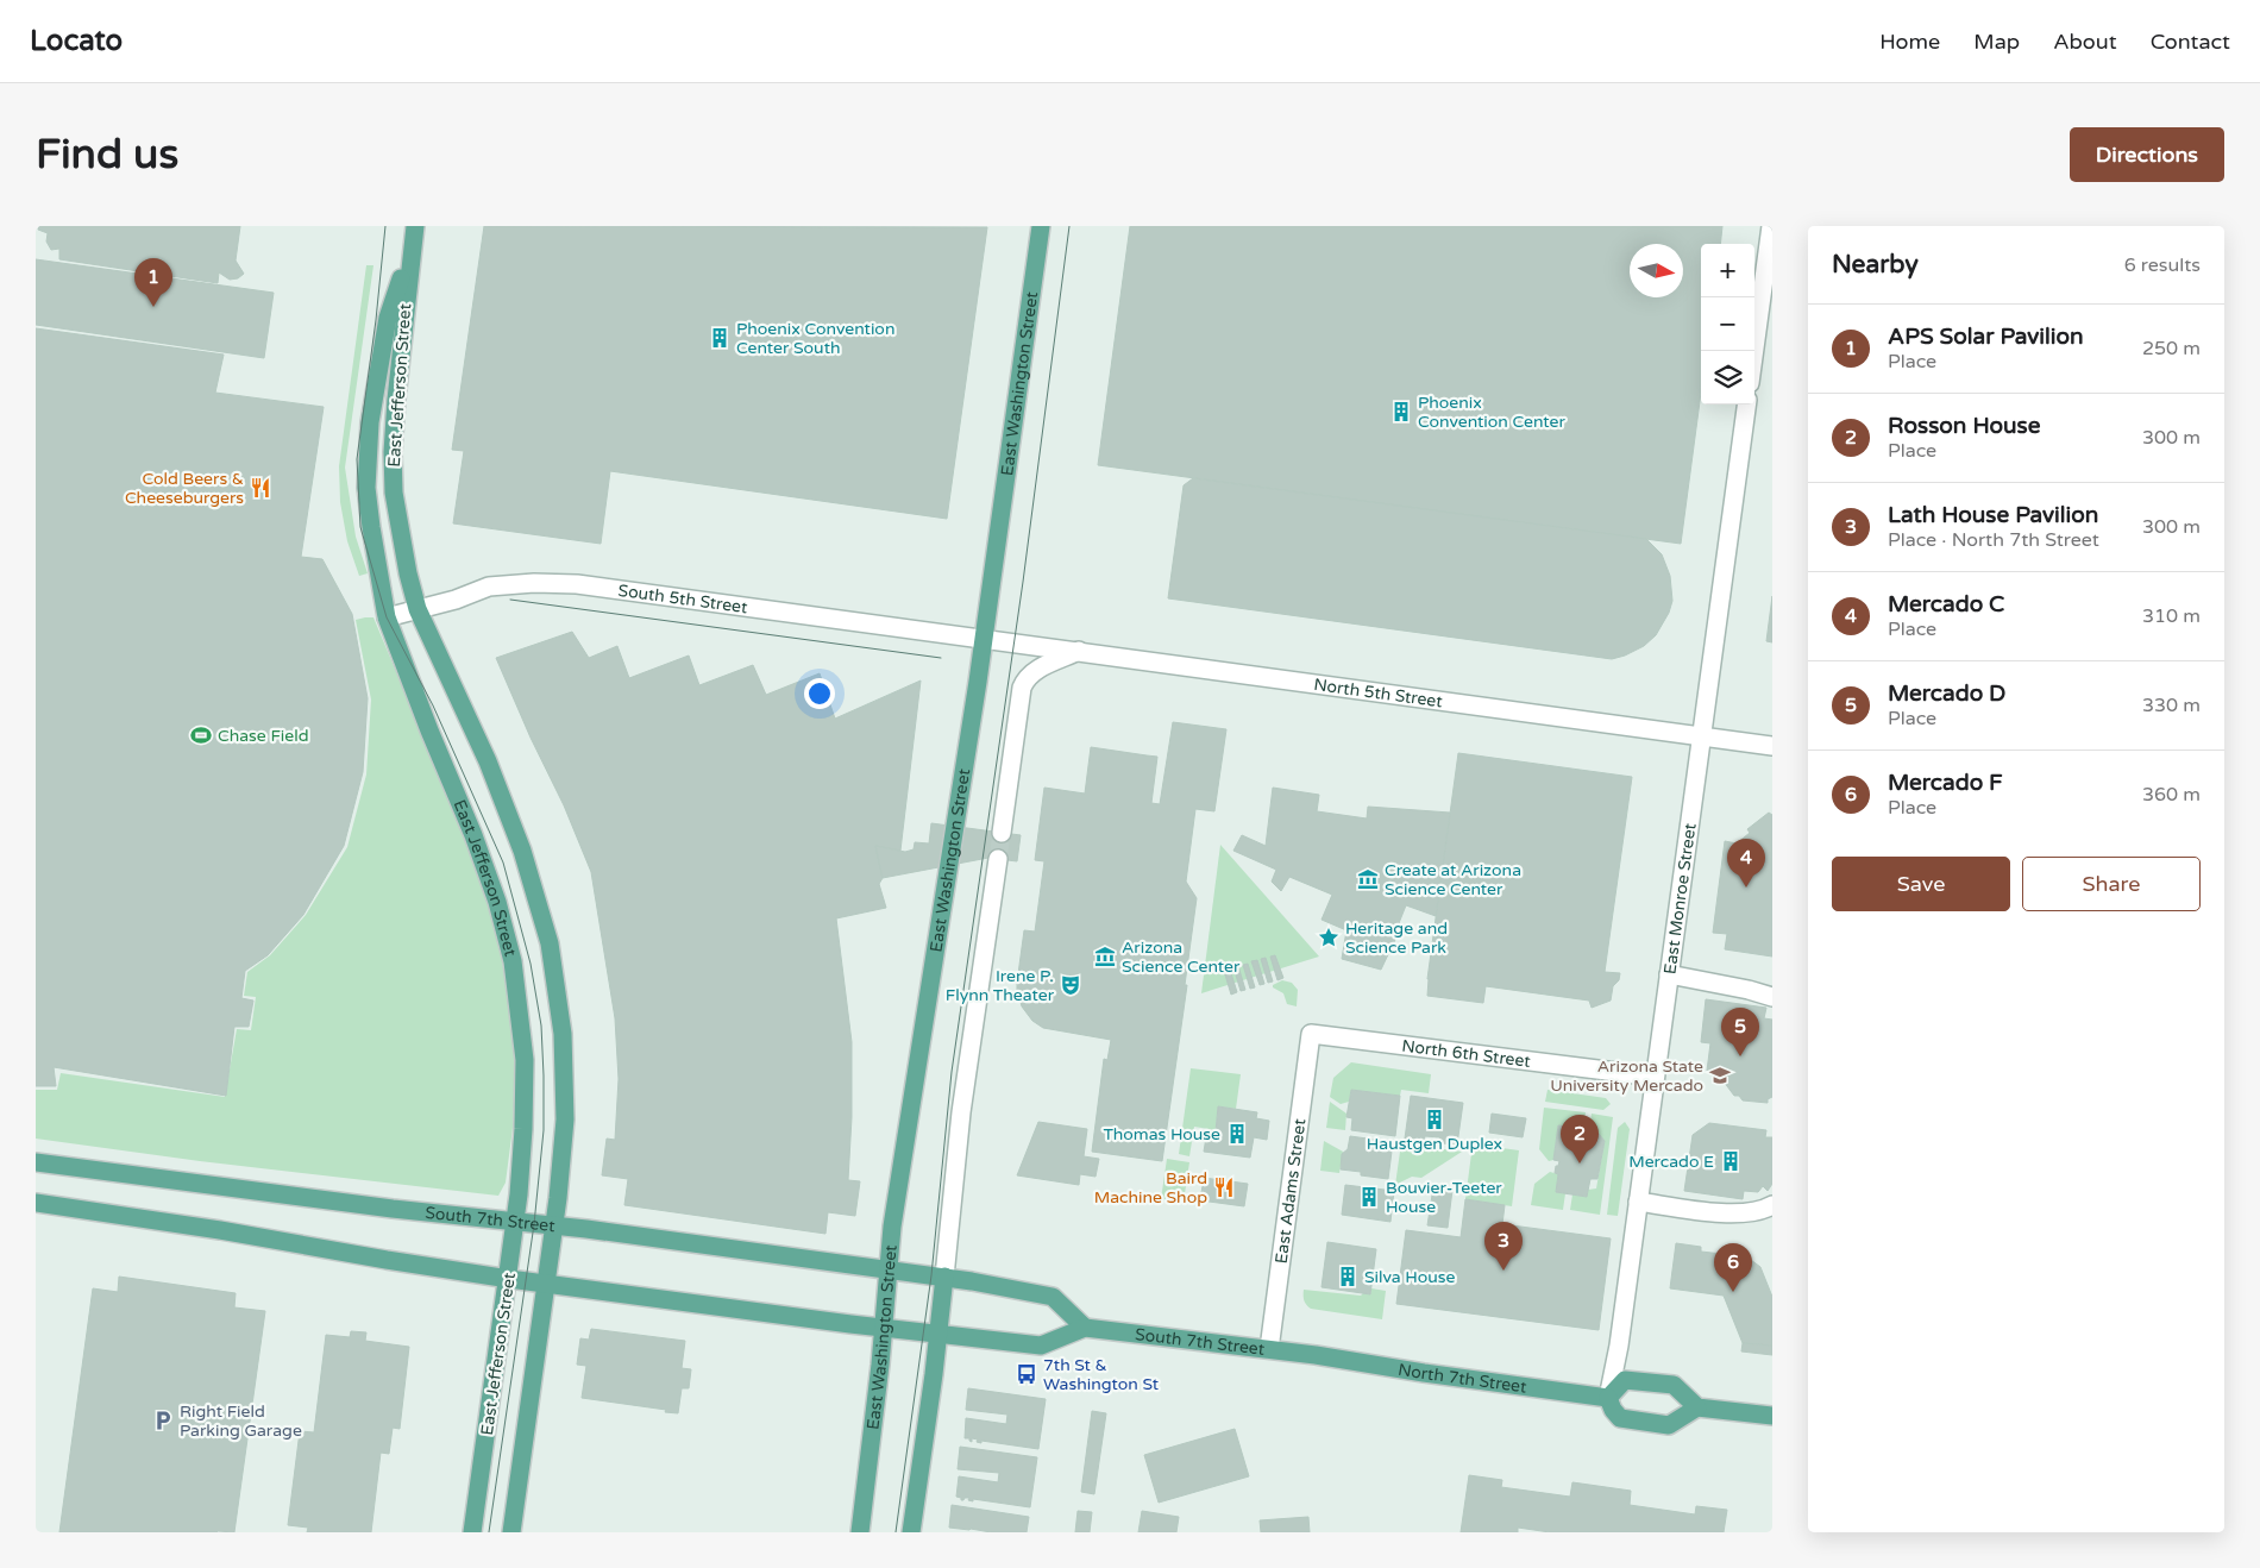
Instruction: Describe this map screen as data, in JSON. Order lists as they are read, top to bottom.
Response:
{
  "streets": {
    "main road": [
      "East Washington Street",
      "East Jefferson Street",
      "South 7th Street",
      "North 7th Street"
    ],
    "street": [
      "South 5th Street",
      "North 5th Street",
      "East Monroe Street",
      "North 6th Street",
      "East Adams Street"
    ]
  },
  "crossings": [
    ["East Washington Street", "South 5th Street"],
    ["East Washington Street", "North 5th Street"],
    ["East Washington Street", "South 7th Street"],
    ["East Jefferson Street", "South 5th Street"],
    ["East Jefferson Street", "South 7th Street"],
    ["South 5th Street", "North 5th Street"],
    ["North 5th Street", "East Monroe Street"],
    ["East Monroe Street", "North 6th Street"],
    ["East Monroe Street", "North 7th Street"],
    ["North 6th Street", "East Adams Street"],
    ["East Adams Street", "South 7th Street"],
    ["South 7th Street", "North 7th Street"]
  ],
  "places": {
    "building": [
      "Phoenix Convention Center South",
      "Phoenix Convention Center",
      "Haustgen Duplex",
      "Thomas House",
      "Mercado E",
      "Bouvier-Teeter House",
      "Silva House"
    ],
    "restaurant": ["Cold Beers & Cheeseburgers", "Baird Machine Shop"],
    "sports": ["Chase Field"],
    "museum": ["Create at Arizona Science Center", "Arizona Science Center"],
    "place": ["Heritage and Science Park"],
    "theatre": ["Irene P. Flynn Theater"],
    "school or university": ["Arizona State University Mercado"],
    "bus stop": ["7th St & Washington St"],
    "parking": ["Right Field Parking Garage"]
  },
  "north": "right",
  "page": {
    "header": "Locato",
    "nav": [
      "Home",
      "Map",
      "About",
      "Contact"
    ],
    "buttons": [
      "Directions",
      ["Save", "Share"]
    ],
    "title": "Find us",
    "heading": ["Nearby", "6 results"],
    "map_buttons": ["+", "−"],
    "pins": [
      "1",
      "4",
      "5",
      "2",
      "3",
      "6"
    ],
    "list": [
      {
        "mark": "1",
        "name": "APS Solar Pavilion",
        "note": "Place",
        "value": "250 m"
      },
      {
        "mark": "2",
        "name": "Rosson House",
        "note": "Place",
        "value": "300 m"
      },
      {
        "mark": "3",
        "name": "Lath House Pavilion",
        "note": "Place · North 7th Street",
        "value": "300 m"
      },
      {
        "mark": "4",
        "name": "Mercado C",
        "note": "Place",
        "value": "310 m"
      },
      {
        "mark": "5",
        "name": "Mercado D",
        "note": "Place",
        "value": "330 m"
      },
      {
        "mark": "6",
        "name": "Mercado F",
        "note": "Place",
        "value": "360 m"
      }
    ]
  }
}
